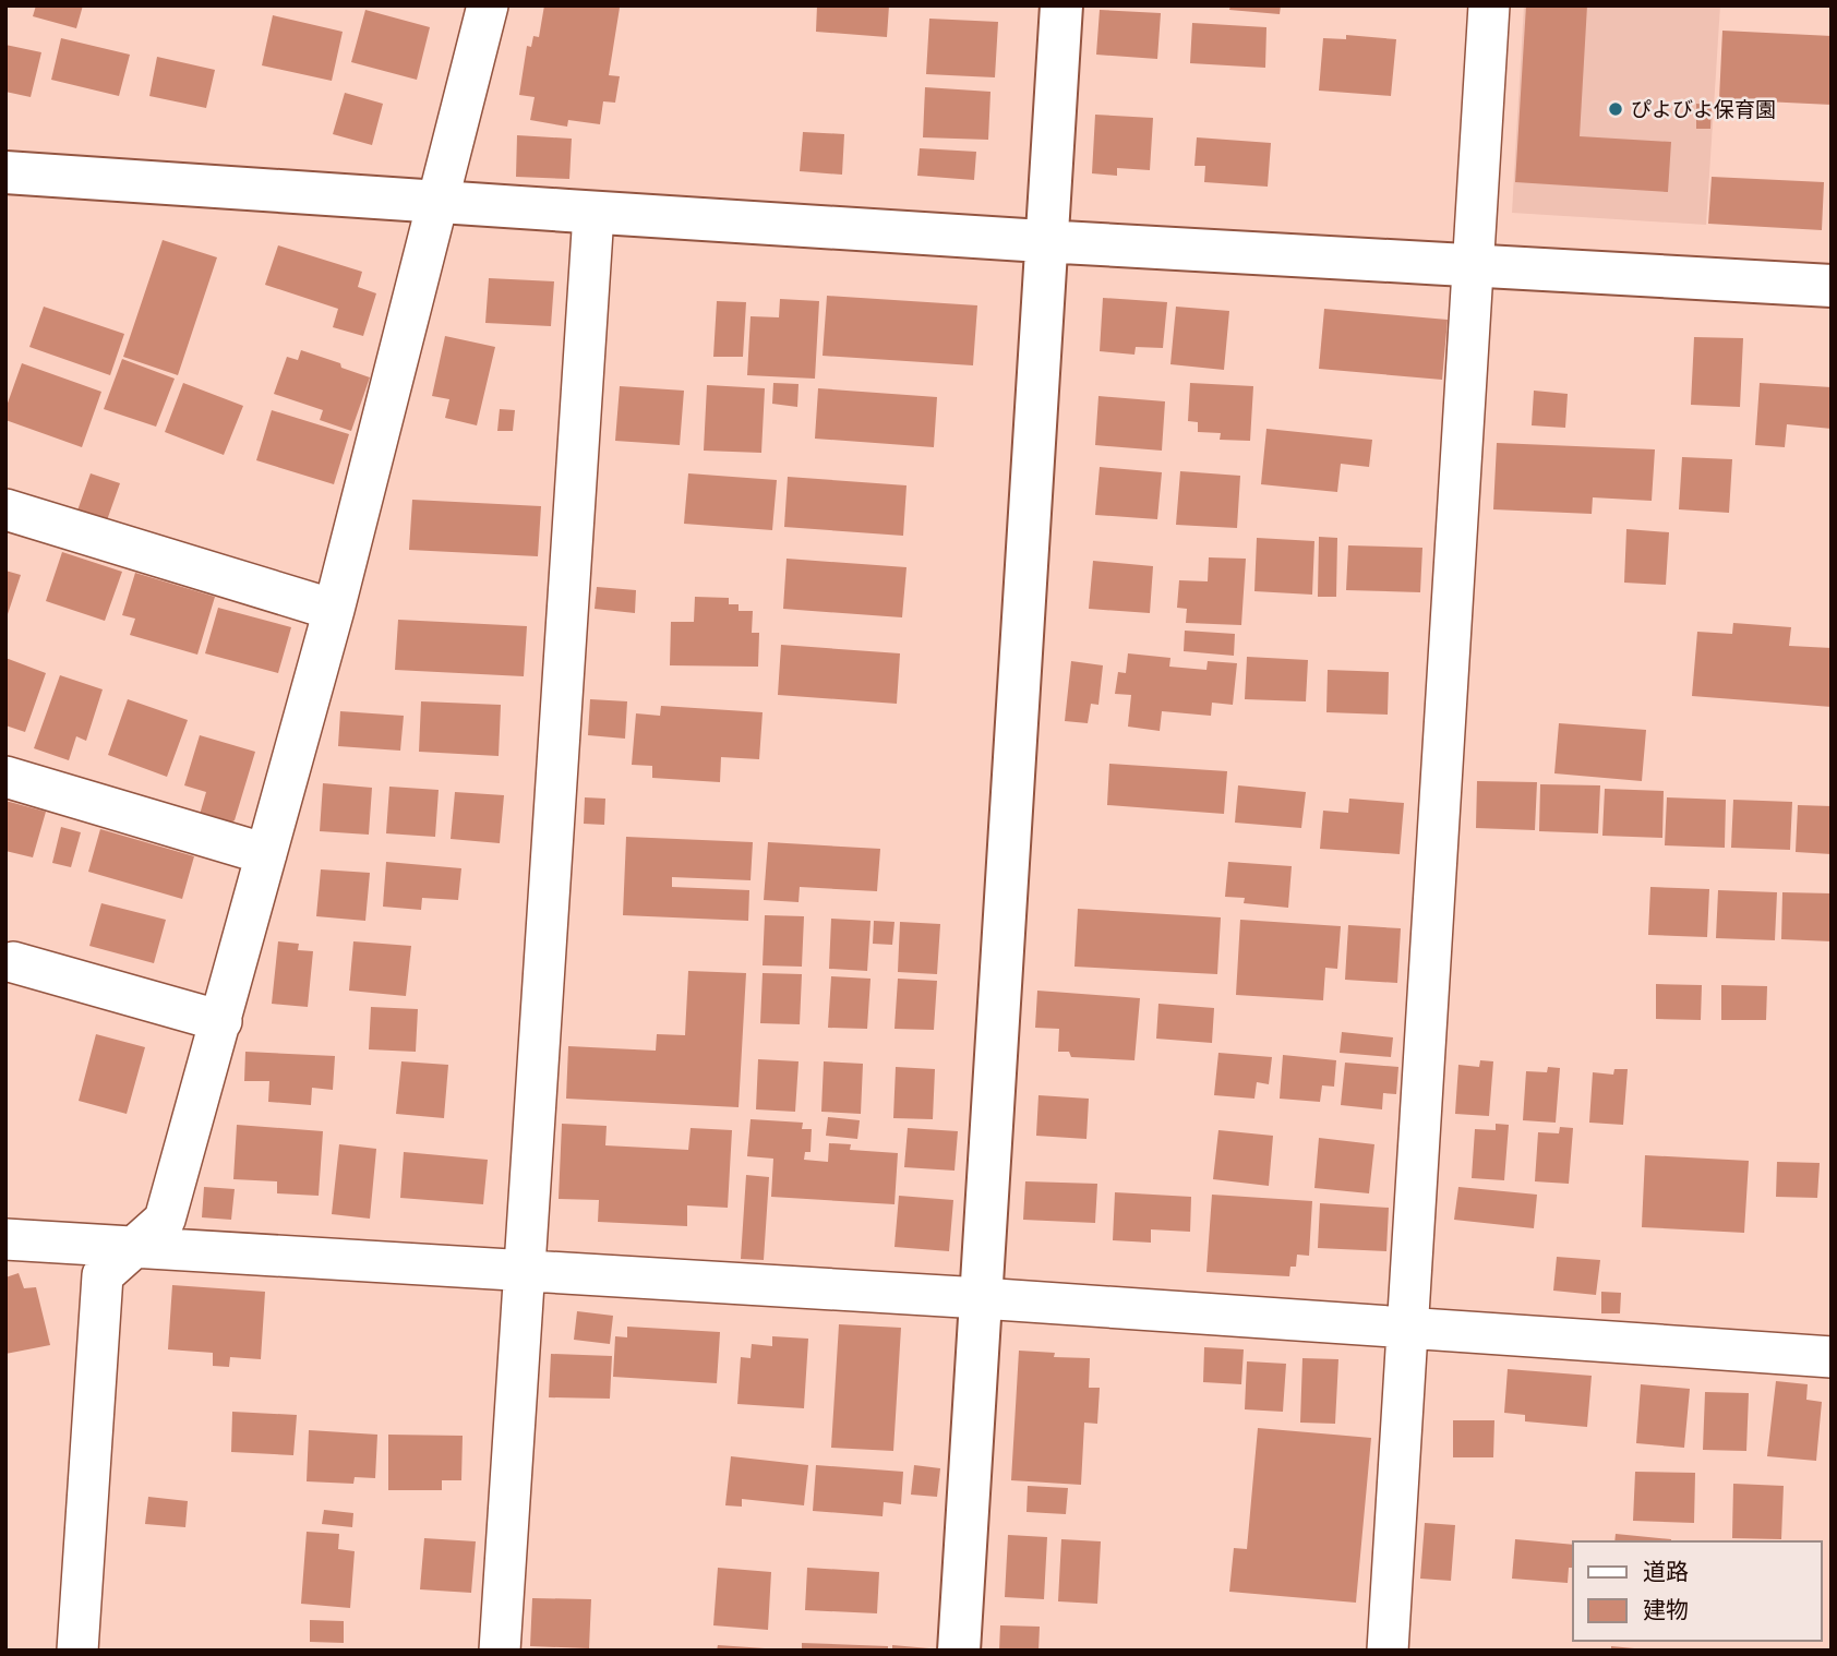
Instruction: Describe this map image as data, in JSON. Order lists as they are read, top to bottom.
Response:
{
  "places": ["ぴよびよ保育園"],
  "legend": ["道路", "建物"]
}
